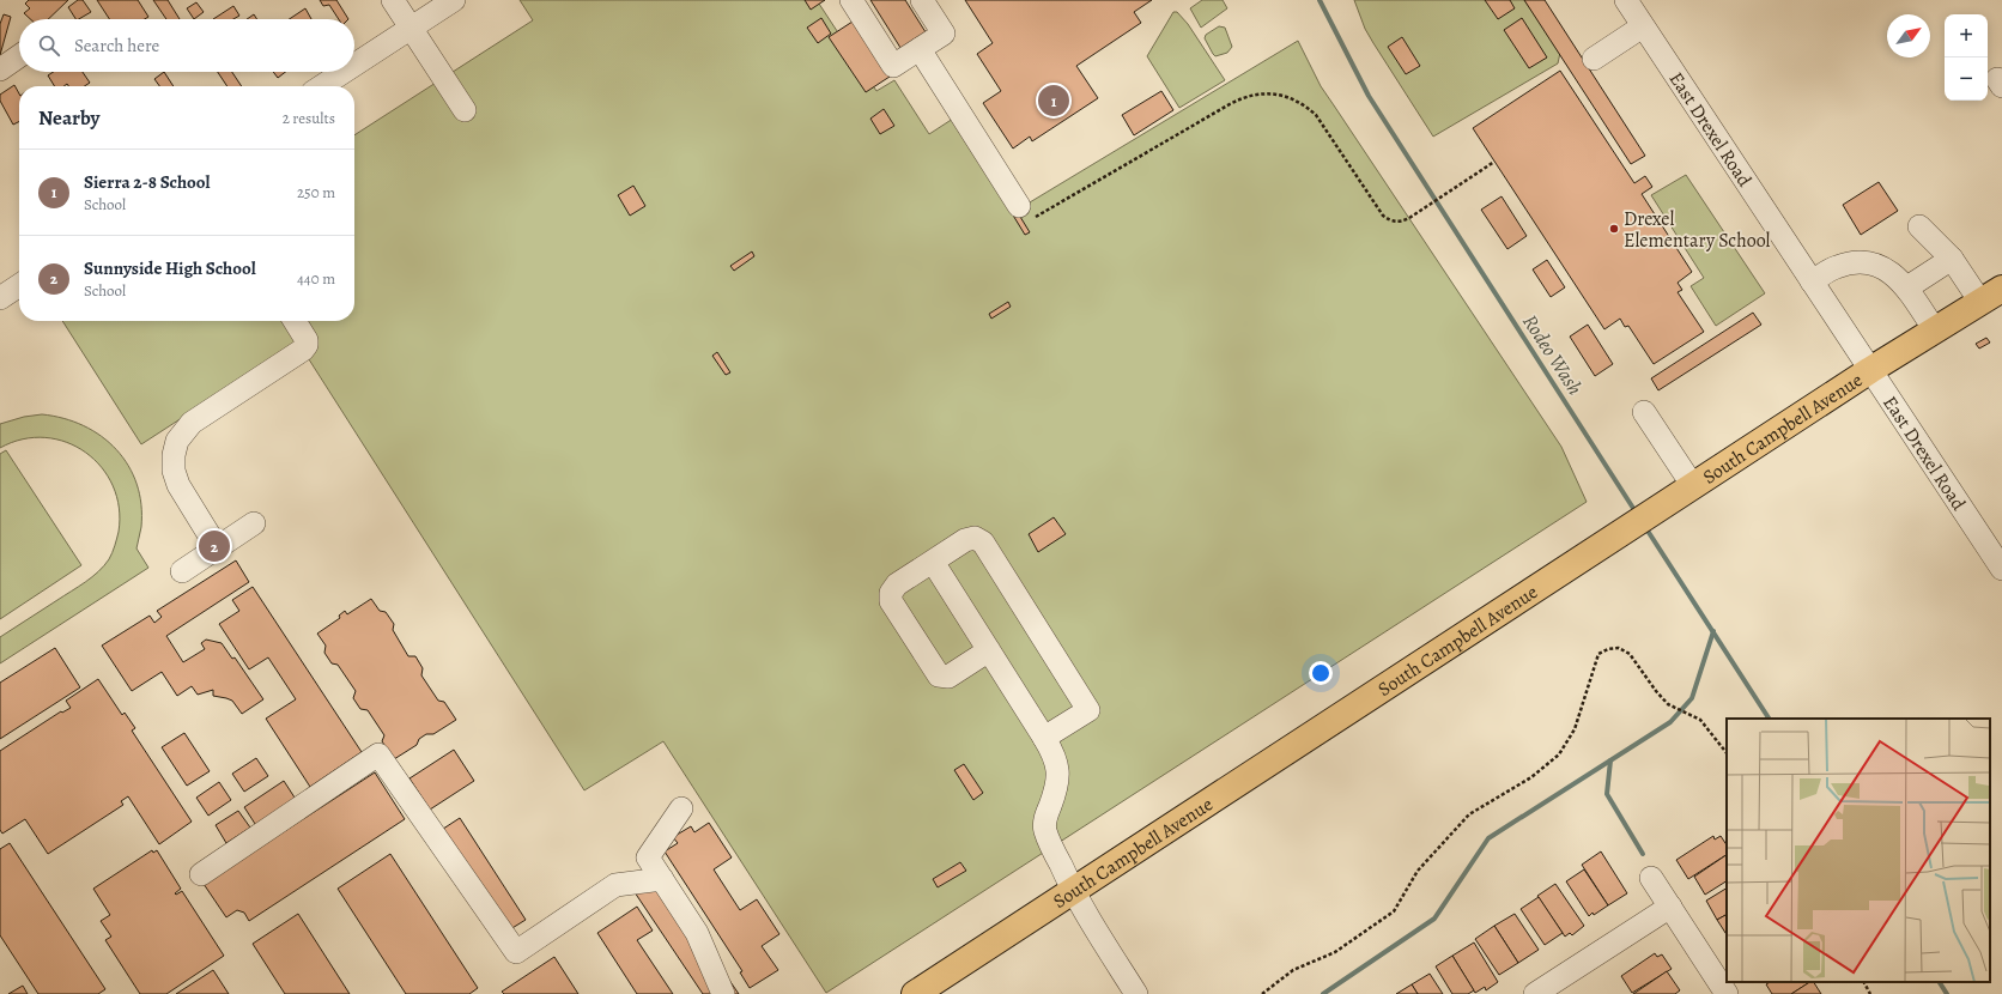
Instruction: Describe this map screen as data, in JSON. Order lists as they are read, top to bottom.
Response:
{
  "streets": {
    "main road": ["South Campbell Avenue"],
    "street": ["East Drexel Road"]
  },
  "crossings": [
    ["East Drexel Road", "South Campbell Avenue"]
  ],
  "water": ["Rodeo Wash"],
  "places": ["Drexel Elementary School"],
  "north": "top right",
  "page": {
    "map_buttons": ["+", "−"],
    "search": "Search here",
    "pins": ["1", "2"],
    "heading": ["Nearby", "2 results"],
    "list": [
      {
        "mark": "1",
        "name": "Sierra 2-8 School",
        "note": "School",
        "value": "250 m"
      },
      {
        "mark": "2",
        "name": "Sunnyside High School",
        "note": "School",
        "value": "440 m"
      }
    ]
  }
}
